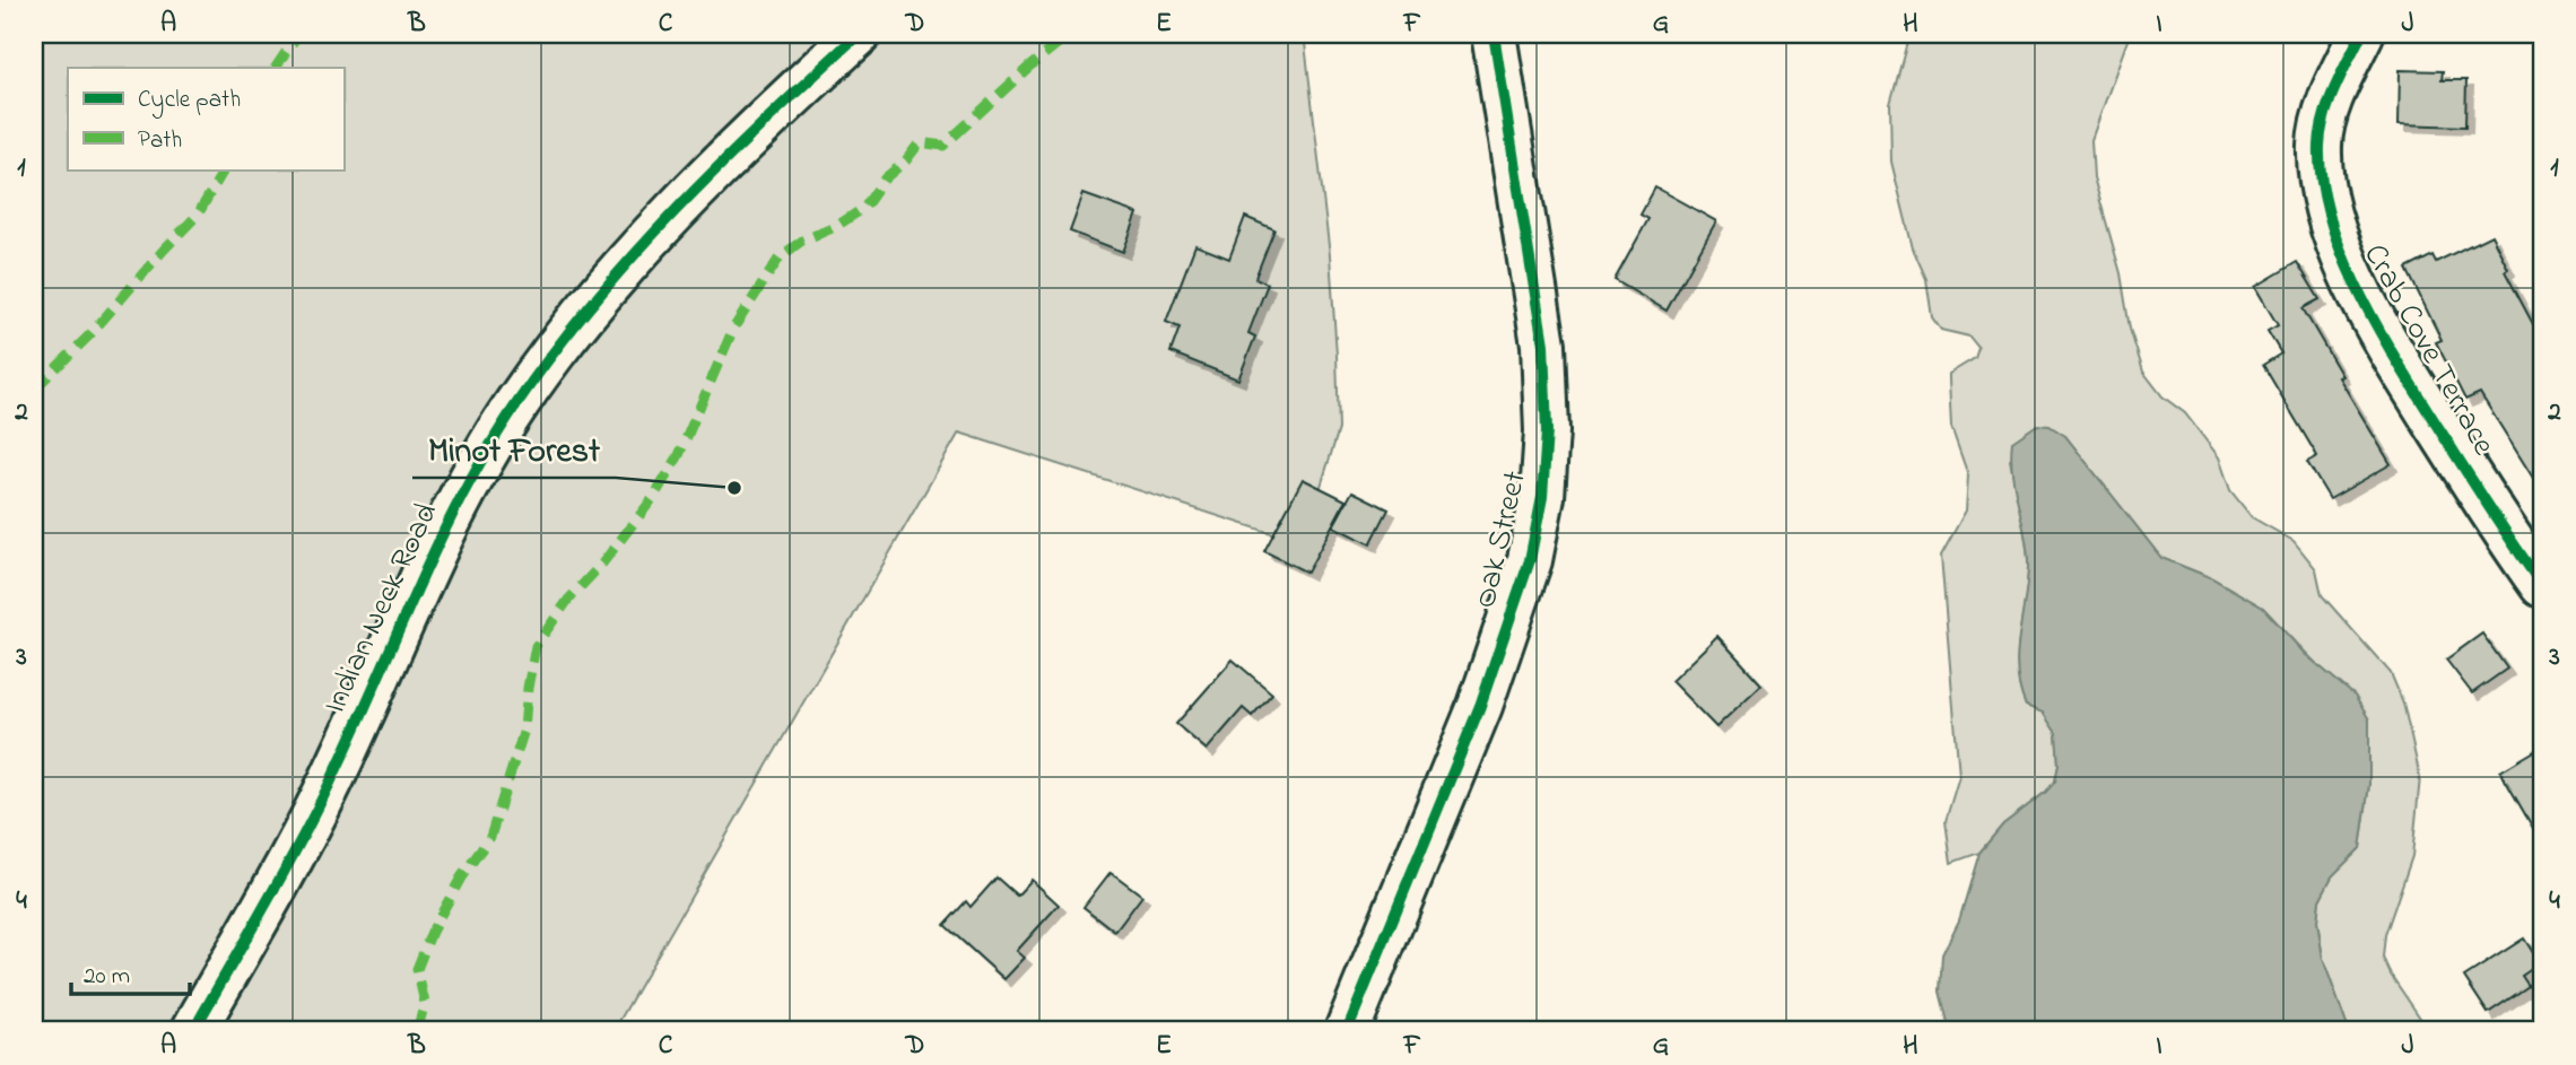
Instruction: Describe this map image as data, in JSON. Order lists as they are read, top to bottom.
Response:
{
  "streets": {
    "street": ["Crab Cove Terrace", "Oak Street", "Indian Neck Road"]
  },
  "places": ["Minot Forest"],
  "legend": ["Cycle path", "Path"],
  "scale_bar": "20 m",
  "grid": {
    "columns": [
      "A",
      "B",
      "C",
      "D",
      "E",
      "F",
      "G",
      "H",
      "I",
      "J"
    ],
    "rows": [
      "1",
      "2",
      "3",
      "4"
    ]
  }
}
